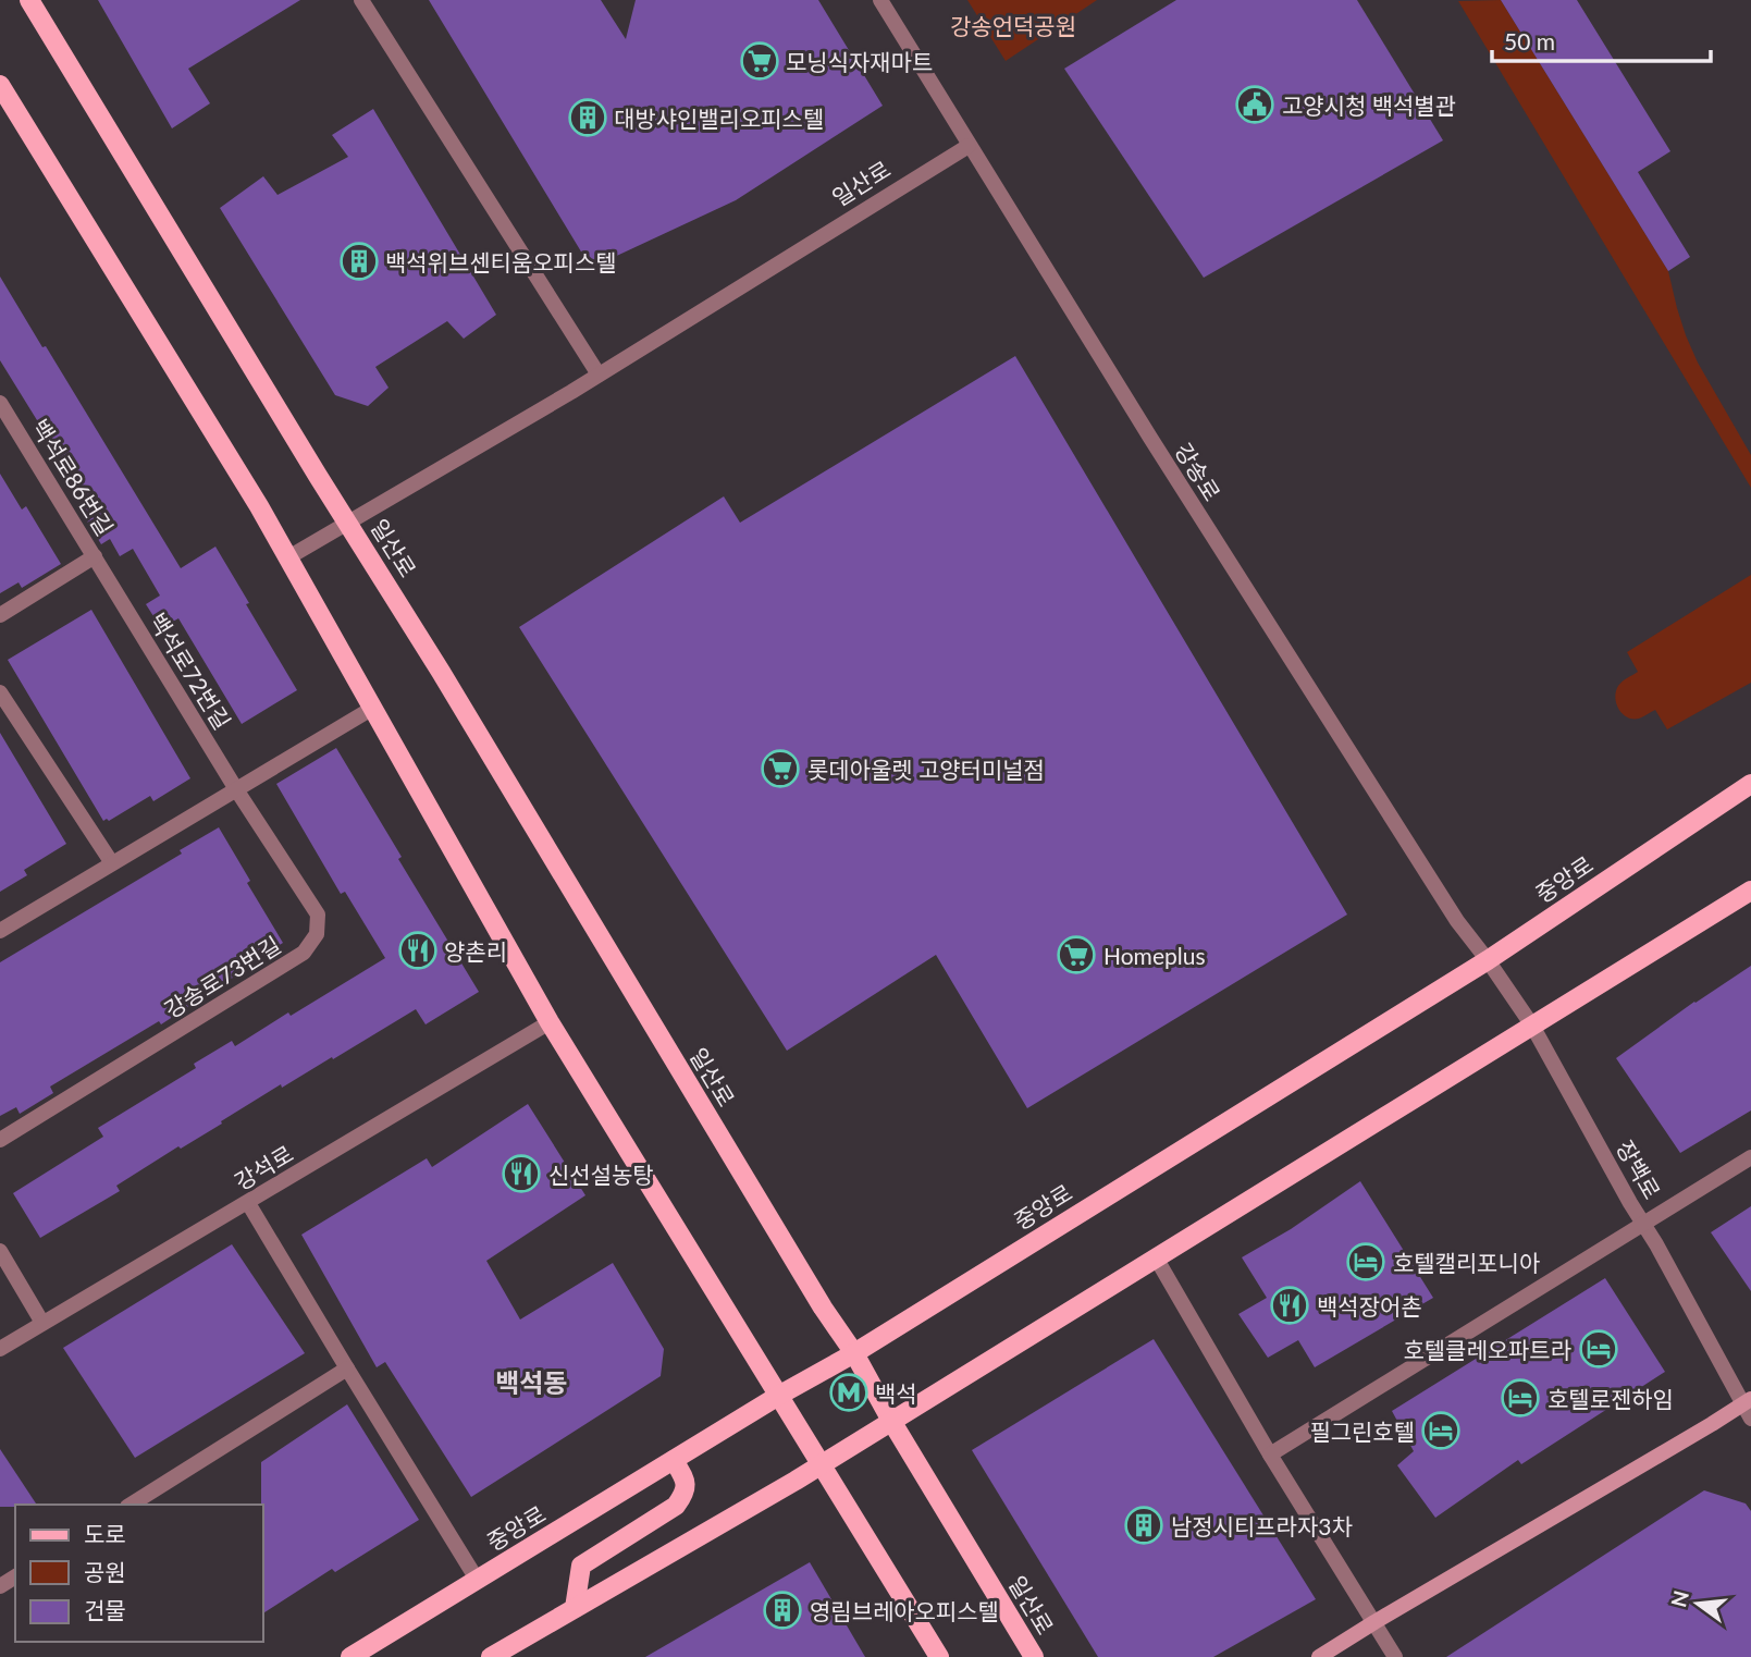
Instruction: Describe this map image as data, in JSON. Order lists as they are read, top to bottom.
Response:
{
  "streets": {
    "main road": ["일산로", "중앙로"],
    "street": [
      "강송로",
      "백석로86번길",
      "백석로72번길",
      "강송로73번길",
      "강석로",
      "장백로"
    ]
  },
  "crossings": [
    ["일산로", "강송로"],
    ["일산로", "중앙로"],
    ["강송로", "중앙로"],
    ["강송로", "장백로"],
    ["백석로86번길", "백석로72번길"],
    ["백석로72번길", "강송로73번길"],
    ["중앙로", "장백로"]
  ],
  "districts": ["백석동"],
  "parks": ["강송언덕공원"],
  "places": {
    "supermarket": ["모닝식자재마트", "롯데아울렛 고양터미널점", "Homeplus"],
    "public building": ["고양시청 백석별관"],
    "building": [
      "대방샤인밸리오피스텔",
      "백석위브센티움오피스텔",
      "남정시티프라자3차",
      "영림브레아오피스텔"
    ],
    "restaurant": ["양촌리", "신선설농탕", "백석장어촌"],
    "hotel": [
      "호텔캘리포니아",
      "호텔클레오파트라",
      "호텔로젠하임",
      "필그린호텔"
    ],
    "metro station": ["백석"]
  },
  "legend": ["도로", "공원", "건물"],
  "scale_bar": "50 m",
  "north": "left"
}
